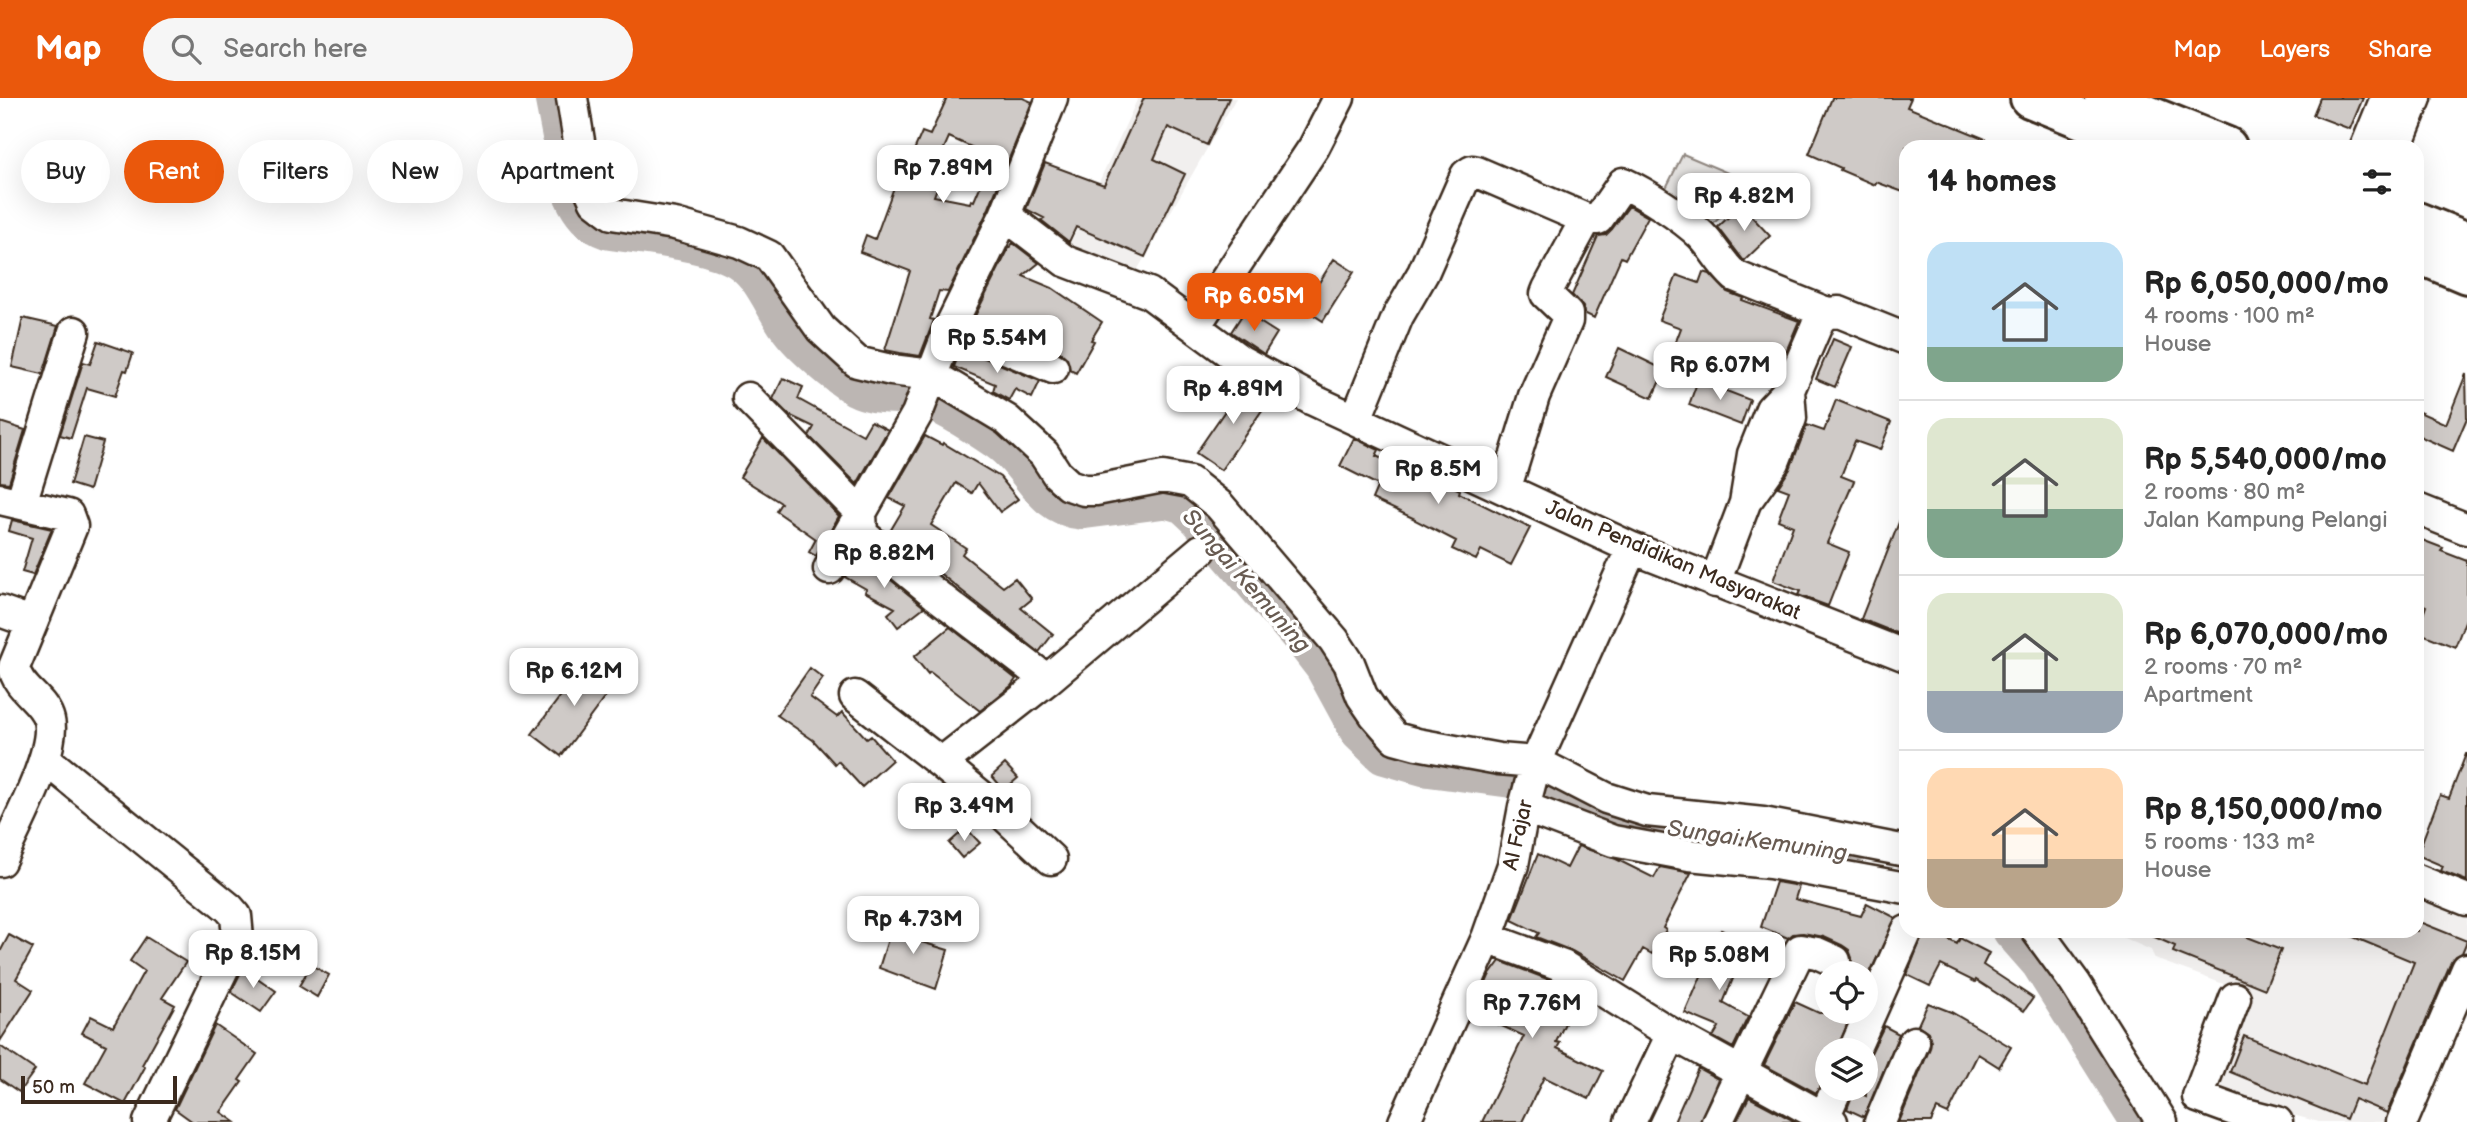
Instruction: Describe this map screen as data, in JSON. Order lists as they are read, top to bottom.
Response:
{
  "streets": {
    "street": ["Jalan Pendidikan Masyarakat", "Al Fajar"]
  },
  "crossings": [
    ["Jalan Pendidikan Masyarakat", "Al Fajar"]
  ],
  "water": ["Sungai Kemuning"],
  "scale_bar": "50 m",
  "page": {
    "header": "Map",
    "search": "Search here",
    "nav": ["Map", "Layers", "Share"],
    "chip": [
      "Buy",
      "Rent",
      "Filters",
      "New",
      "Apartment"
    ],
    "heading": "14 homes",
    "price": [
      "Rp 7.89M",
      "Rp 4.82M",
      "Rp 6.05M",
      "Rp 5.54M",
      "Rp 6.07M",
      "Rp 4.89M",
      "Rp 8.5M",
      "Rp 8.82M",
      "Rp 6.12M",
      "Rp 3.49M",
      "Rp 4.73M",
      "Rp 8.15M",
      "Rp 5.08M",
      "Rp 7.76M"
    ],
    "list": [
      {
        "name": "Rp 6,050,000/mo",
        "note": "4 rooms · 100 m² · House"
      },
      {
        "name": "Rp 5,540,000/mo",
        "note": "2 rooms · 80 m² · Jalan Kampung Pelangi"
      },
      {
        "name": "Rp 6,070,000/mo",
        "note": "2 rooms · 70 m² · Apartment"
      },
      {
        "name": "Rp 8,150,000/mo",
        "note": "5 rooms · 133 m² · House"
      }
    ],
    "scale": "50 m"
  }
}
